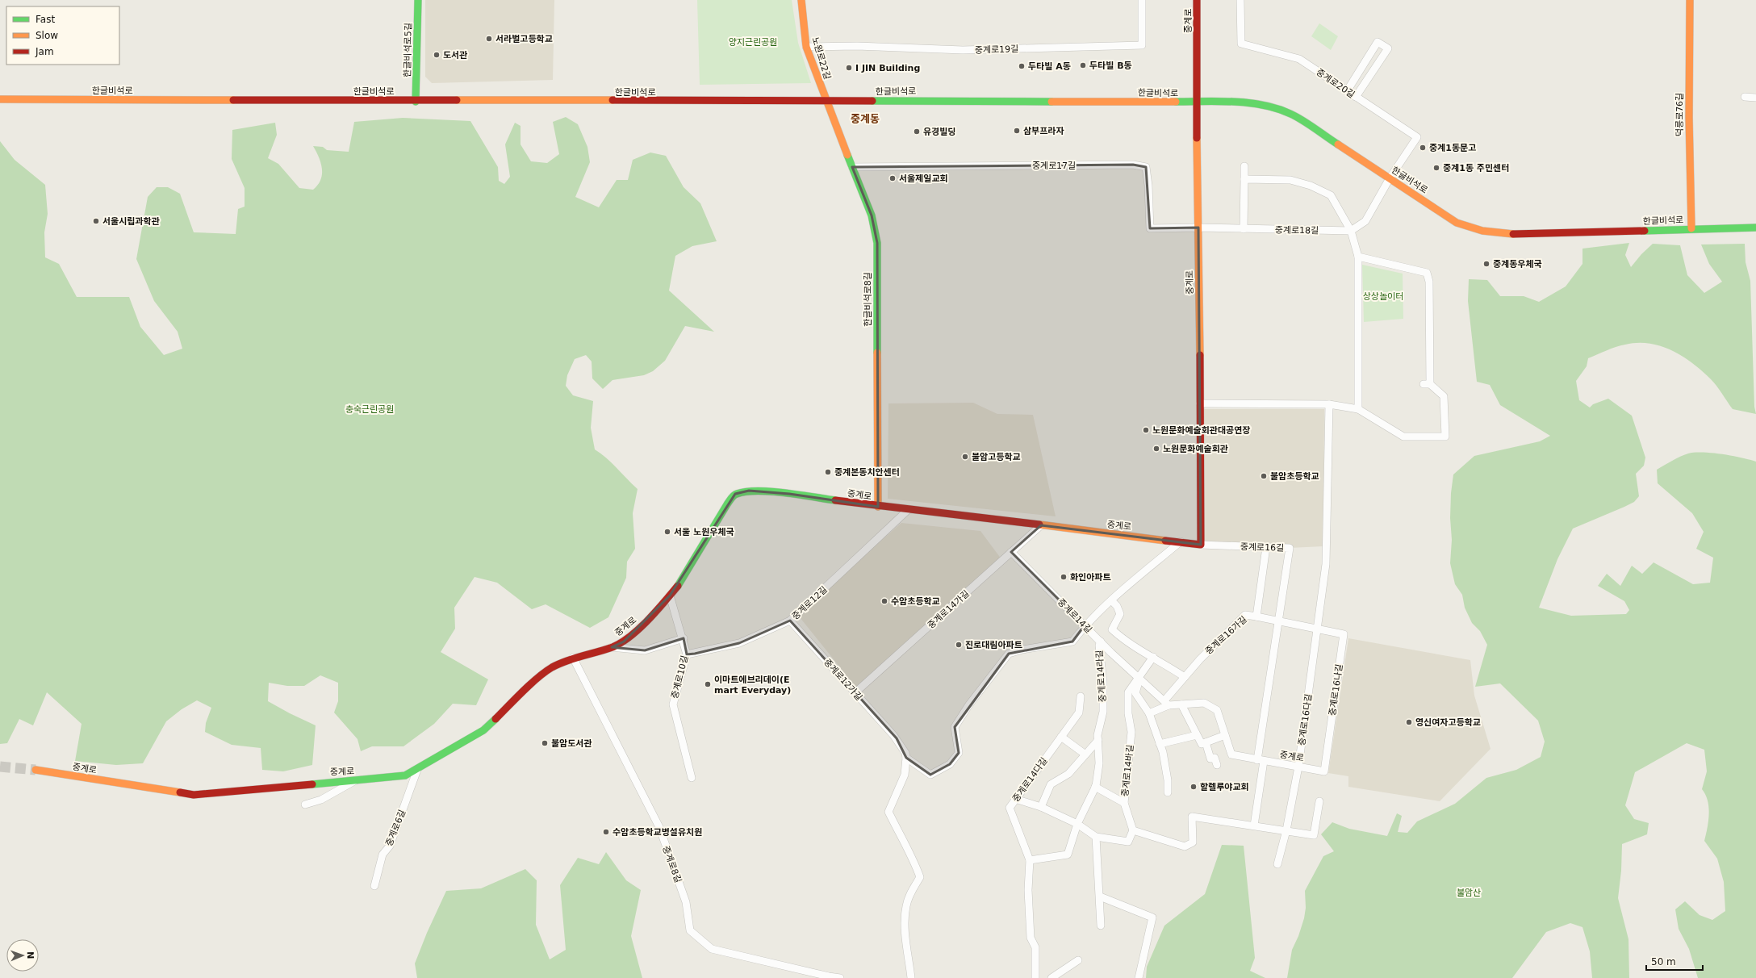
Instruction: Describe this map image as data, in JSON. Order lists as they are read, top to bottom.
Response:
{
  "streets": {
    "street": [
      "중계로",
      "중계로19길",
      "한글비석로5길",
      "노원로22길",
      "중계로20길",
      "한글비석로",
      "덕릉로76길",
      "중계로17길",
      "중계로18길",
      "한글비석로8길",
      "중계로16길",
      "중계로12길",
      "중계로14가길",
      "중계로14길",
      "중계로16가길",
      "중계로14라길",
      "중계로10길",
      "중계로12가길",
      "중계로16나길",
      "중계로16다길",
      "중계로14바길",
      "중계로14다길",
      "중계로6길",
      "중계로8길"
    ]
  },
  "crossings": [
    ["중계로", "한글비석로"],
    ["중계로", "중계로17길"],
    ["중계로", "중계로18길"],
    ["중계로", "한글비석로8길"],
    ["중계로", "중계로16길"],
    ["중계로", "중계로12길"],
    ["중계로", "중계로14가길"],
    ["중계로", "중계로10길"],
    ["중계로", "중계로16나길"],
    ["중계로", "중계로16다길"],
    ["중계로", "중계로6길"],
    ["중계로", "중계로8길"],
    ["중계로19길", "노원로22길"],
    ["한글비석로5길", "한글비석로"],
    ["노원로22길", "한글비석로"],
    ["노원로22길", "한글비석로8길"],
    ["중계로20길", "한글비석로"],
    ["한글비석로", "덕릉로76길"],
    ["한글비석로", "한글비석로8길"],
    ["중계로17길", "중계로18길"],
    ["중계로17길", "한글비석로8길"],
    ["중계로16길", "중계로16가길"],
    ["중계로16길", "중계로16나길"],
    ["중계로12길", "중계로10길"],
    ["중계로12길", "중계로12가길"],
    ["중계로14가길", "중계로14길"],
    ["중계로14가길", "중계로12가길"],
    ["중계로14길", "중계로16가길"],
    ["중계로14길", "중계로14라길"],
    ["중계로14길", "중계로14바길"],
    ["중계로14라길", "중계로14다길"],
    ["중계로16나길", "중계로16다길"]
  ],
  "districts": ["중계동"],
  "parks": [
    "양지근린공원",
    "상상놀이터",
    "충숙근린공원",
    "불암산"
  ],
  "places": [
    "서라벌고등학교",
    "도서관",
    "두타빌 B동",
    "두타빌 A동",
    "I JIN Building",
    "삼부프라자",
    "유경빌딩",
    "중계1동문고",
    "중계1동 주민센터",
    "서울제일교회",
    "서울시립과학관",
    "중계동우체국",
    "노원문화예술회관대공연장",
    "노원문화예술회관",
    "불암고등학교",
    "중계본동치안센터",
    "불암초등학교",
    "서울 노원우체국",
    "화인아파트",
    "수암초등학교",
    "진로대림아파트",
    "이마트에브리데이(E mart Everyday)",
    "영신여자고등학교",
    "불암도서관",
    "할렐루야교회",
    "수암초등학교병설유치원"
  ],
  "legend": ["Fast", "Slow", "Jam"],
  "scale_bar": "50 m",
  "north": "right"
}
